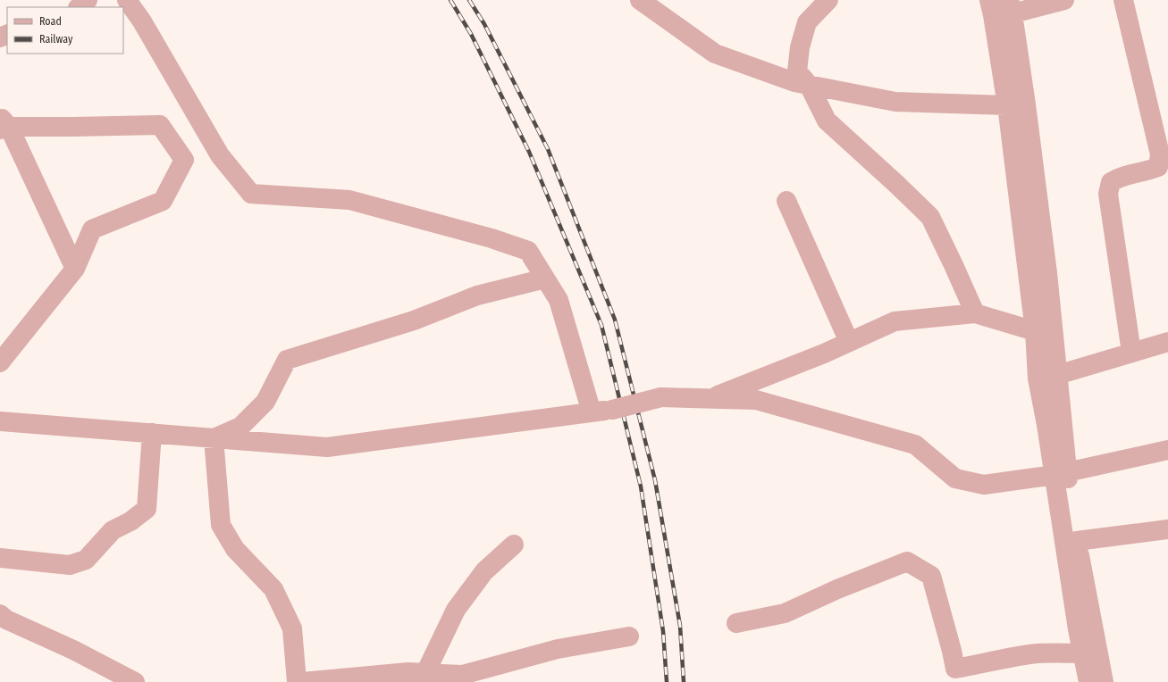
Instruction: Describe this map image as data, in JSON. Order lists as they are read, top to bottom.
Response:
{
  "legend": ["Road", "Railway"]
}
